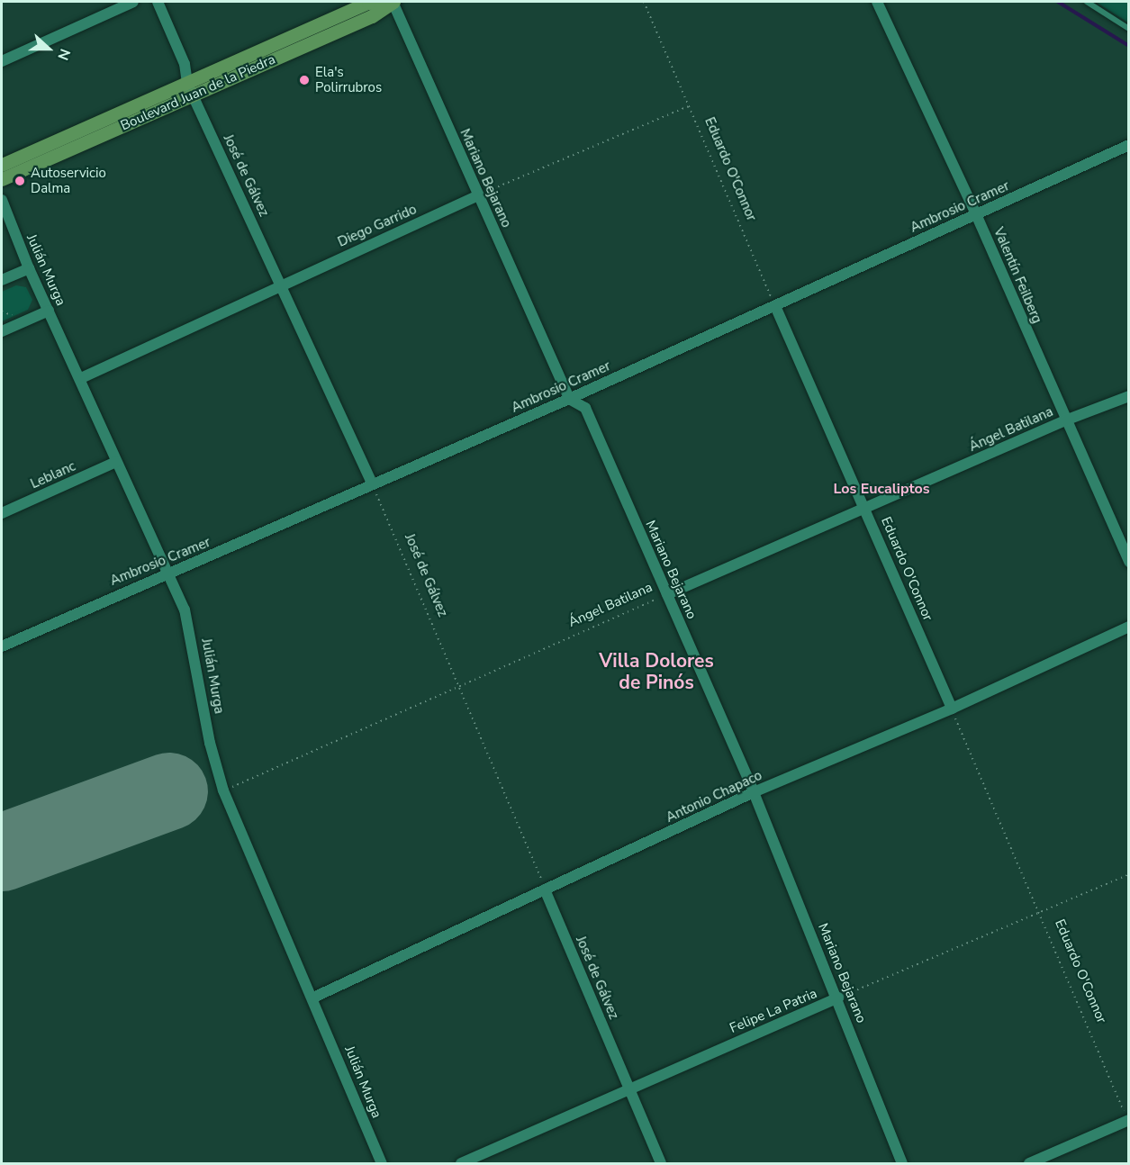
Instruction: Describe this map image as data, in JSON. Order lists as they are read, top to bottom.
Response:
{
  "streets": {
    "main road": ["Boulevard Juan de la Piedra"],
    "street": [
      "Eduardo O'Connor",
      "José de Gálvez",
      "Mariano Bejarano",
      "Ambrosio Cramer",
      "Diego Garrido",
      "Julián Murga",
      "Valentín Feilberg",
      "Ángel Batilana",
      "Leblanc",
      "Antonio Chapaco",
      "Felipe La Patria"
    ]
  },
  "crossings": [
    ["Boulevard Juan de la Piedra", "José de Gálvez"],
    ["Boulevard Juan de la Piedra", "Mariano Bejarano"],
    ["Eduardo O'Connor", "Ambrosio Cramer"],
    ["Eduardo O'Connor", "Ángel Batilana"],
    ["Eduardo O'Connor", "Antonio Chapaco"],
    ["Eduardo O'Connor", "Felipe La Patria"],
    ["José de Gálvez", "Ambrosio Cramer"],
    ["José de Gálvez", "Diego Garrido"],
    ["José de Gálvez", "Ángel Batilana"],
    ["José de Gálvez", "Antonio Chapaco"],
    ["José de Gálvez", "Felipe La Patria"],
    ["Mariano Bejarano", "Ambrosio Cramer"],
    ["Mariano Bejarano", "Diego Garrido"],
    ["Mariano Bejarano", "Ángel Batilana"],
    ["Mariano Bejarano", "Antonio Chapaco"],
    ["Mariano Bejarano", "Felipe La Patria"],
    ["Ambrosio Cramer", "Julián Murga"],
    ["Ambrosio Cramer", "Valentín Feilberg"],
    ["Diego Garrido", "Julián Murga"],
    ["Julián Murga", "Ángel Batilana"],
    ["Julián Murga", "Leblanc"],
    ["Julián Murga", "Antonio Chapaco"],
    ["Valentín Feilberg", "Ángel Batilana"]
  ],
  "districts": ["Los Eucaliptos", "Villa Dolores de Pinós"],
  "places": ["Ela's Polirrubros", "Autoservicio Dalma"],
  "north": "right"
}
